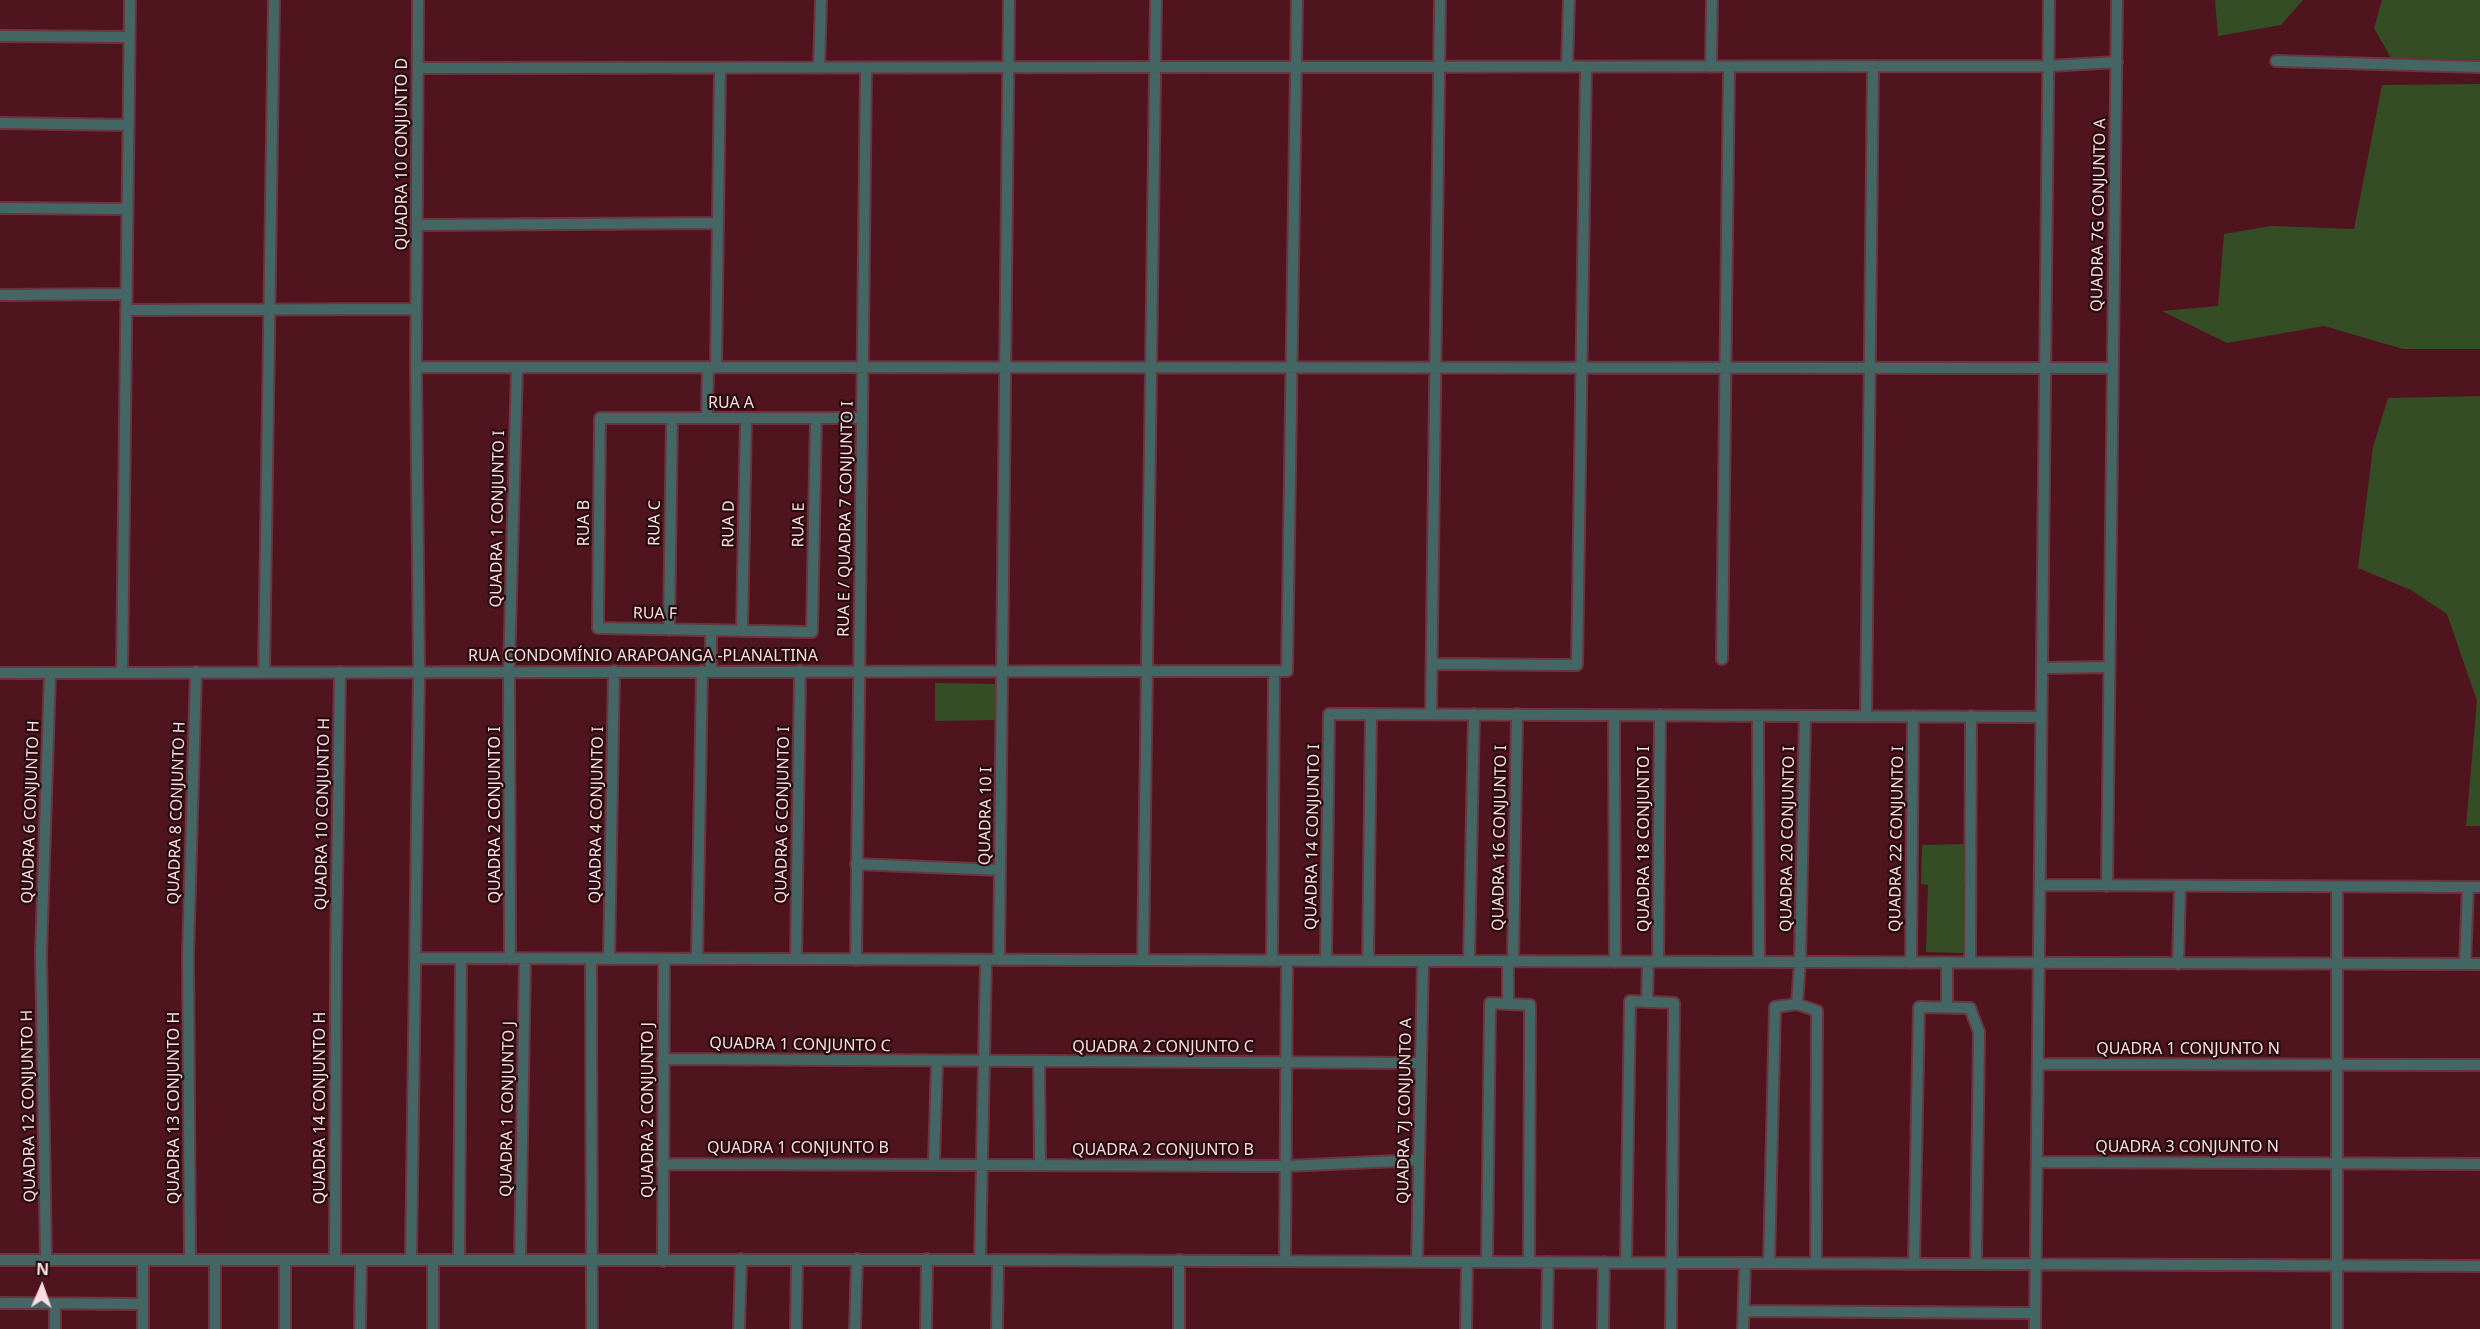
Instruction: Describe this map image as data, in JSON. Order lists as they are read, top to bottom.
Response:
{
  "streets": {
    "street": [
      "QUADRA 10 CONJUNTO D",
      "QUADRA 7G CONJUNTO A",
      "RUA A",
      "QUADRA 1 CONJUNTO I",
      "RUA E / QUADRA 7 CONJUNTO I",
      "RUA B",
      "RUA C",
      "RUA D",
      "RUA E",
      "RUA F",
      "RUA CONDOMÍNIO ARAPOANGA -PLANALTINA",
      "QUADRA 6 CONJUNTO H",
      "QUADRA 8 CONJUNTO H",
      "QUADRA 10 CONJUNTO H",
      "QUADRA 2 CONJUNTO I",
      "QUADRA 4 CONJUNTO I",
      "QUADRA 6 CONJUNTO I",
      "QUADRA 10 I",
      "QUADRA 14 CONJUNTO I",
      "QUADRA 16 CONJUNTO I",
      "QUADRA 18 CONJUNTO I",
      "QUADRA 20 CONJUNTO I",
      "QUADRA 22 CONJUNTO I",
      "QUADRA 1 CONJUNTO C",
      "QUADRA 2 CONJUNTO C",
      "QUADRA 1 CONJUNTO N",
      "QUADRA 12 CONJUNTO H",
      "QUADRA 13 CONJUNTO H",
      "QUADRA 14 CONJUNTO H",
      "QUADRA 1 CONJUNTO J",
      "QUADRA 2 CONJUNTO J",
      "QUADRA 7J CONJUNTO A",
      "QUADRA 3 CONJUNTO N",
      "QUADRA 1 CONJUNTO B",
      "QUADRA 2 CONJUNTO B"
    ]
  },
  "crossings": [
    ["QUADRA 10 CONJUNTO D", "RUA CONDOMÍNIO ARAPOANGA -PLANALTINA"],
    ["RUA A", "RUA E / QUADRA 7 CONJUNTO I"],
    ["RUA A", "RUA B"],
    ["RUA A", "RUA C"],
    ["RUA A", "RUA D"],
    ["RUA A", "RUA E"],
    ["QUADRA 1 CONJUNTO I", "RUA CONDOMÍNIO ARAPOANGA -PLANALTINA"],
    ["QUADRA 1 CONJUNTO I", "QUADRA 2 CONJUNTO I"],
    ["RUA E / QUADRA 7 CONJUNTO I", "RUA CONDOMÍNIO ARAPOANGA -PLANALTINA"],
    ["RUA B", "RUA F"],
    ["RUA C", "RUA F"],
    ["RUA D", "RUA F"],
    ["RUA E", "RUA F"],
    ["RUA CONDOMÍNIO ARAPOANGA -PLANALTINA", "QUADRA 6 CONJUNTO H"],
    ["RUA CONDOMÍNIO ARAPOANGA -PLANALTINA", "QUADRA 8 CONJUNTO H"],
    ["RUA CONDOMÍNIO ARAPOANGA -PLANALTINA", "QUADRA 10 CONJUNTO H"],
    ["RUA CONDOMÍNIO ARAPOANGA -PLANALTINA", "QUADRA 2 CONJUNTO I"],
    ["RUA CONDOMÍNIO ARAPOANGA -PLANALTINA", "QUADRA 4 CONJUNTO I"],
    ["RUA CONDOMÍNIO ARAPOANGA -PLANALTINA", "QUADRA 6 CONJUNTO I"],
    ["RUA CONDOMÍNIO ARAPOANGA -PLANALTINA", "QUADRA 10 I"],
    ["QUADRA 6 CONJUNTO H", "QUADRA 12 CONJUNTO H"],
    ["QUADRA 8 CONJUNTO H", "QUADRA 13 CONJUNTO H"],
    ["QUADRA 10 CONJUNTO H", "QUADRA 14 CONJUNTO H"],
    ["QUADRA 1 CONJUNTO C", "QUADRA 2 CONJUNTO C"],
    ["QUADRA 1 CONJUNTO C", "QUADRA 2 CONJUNTO J"],
    ["QUADRA 2 CONJUNTO C", "QUADRA 7J CONJUNTO A"],
    ["QUADRA 2 CONJUNTO J", "QUADRA 1 CONJUNTO B"],
    ["QUADRA 7J CONJUNTO A", "QUADRA 2 CONJUNTO B"],
    ["QUADRA 1 CONJUNTO B", "QUADRA 2 CONJUNTO B"]
  ],
  "north": "top"
}
